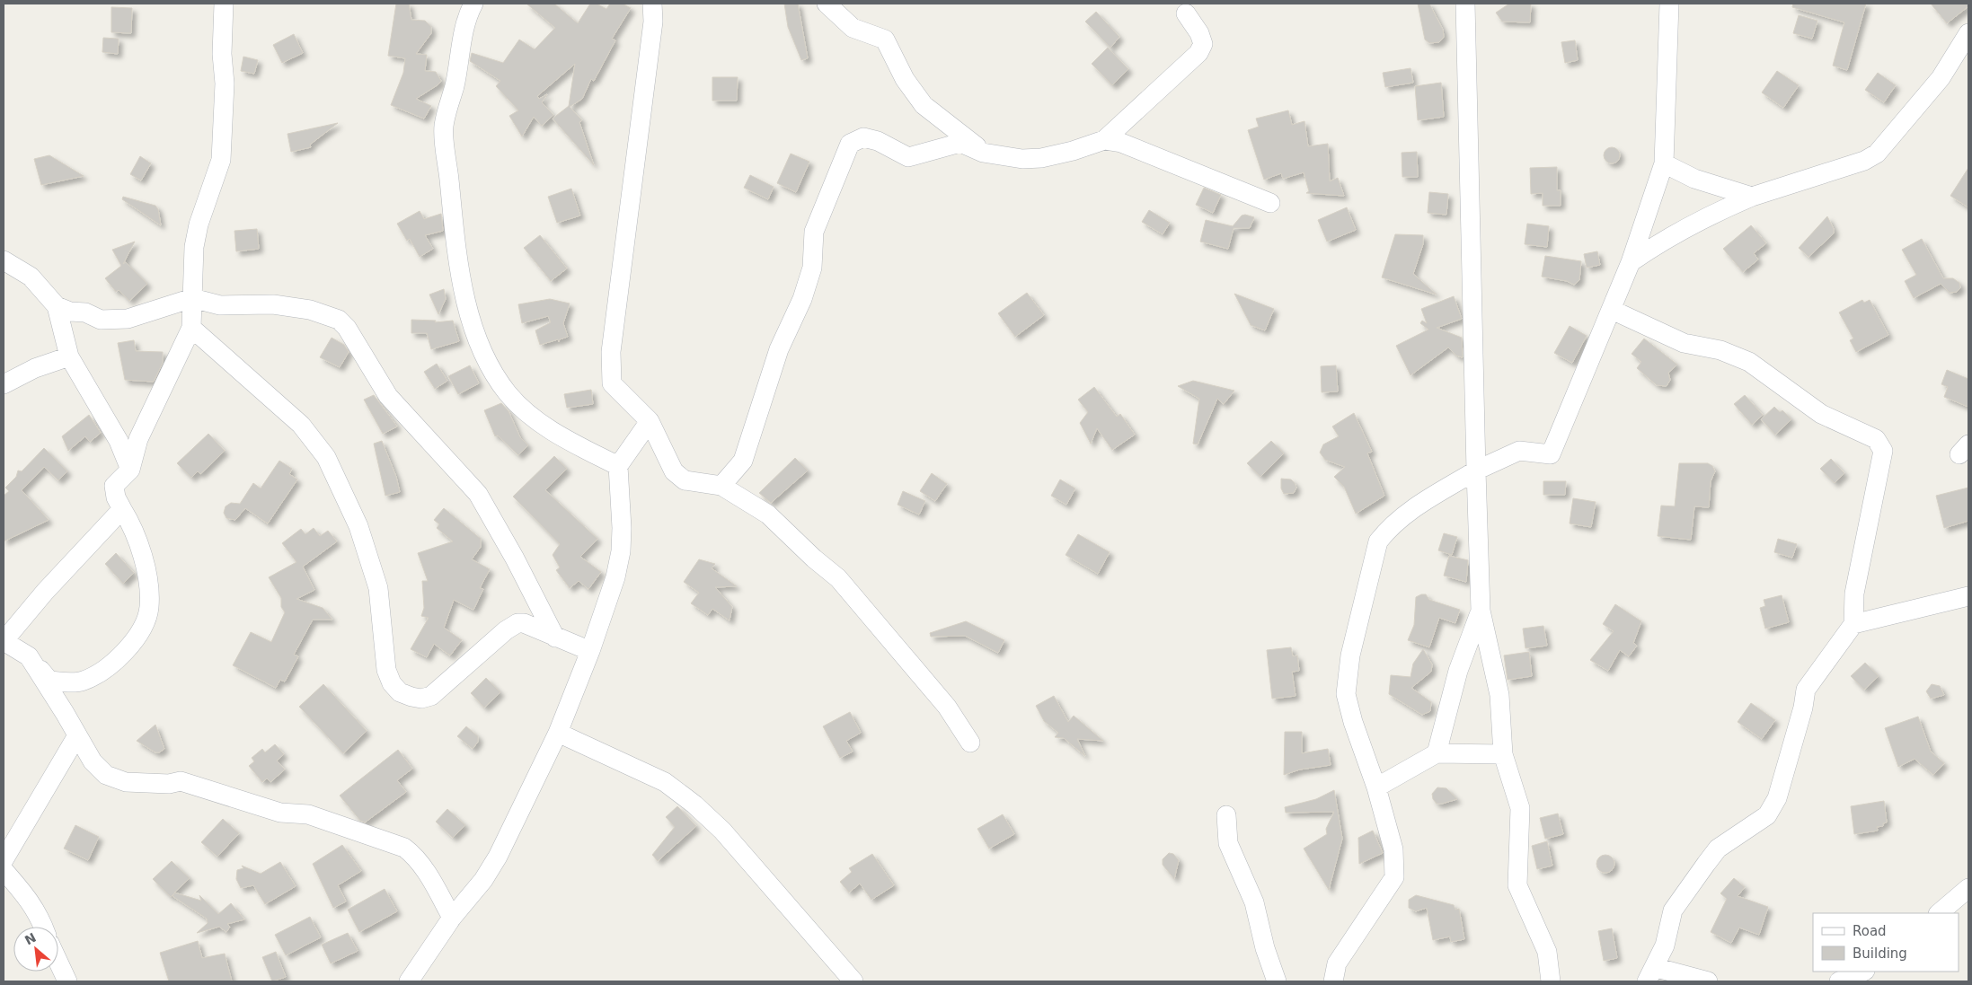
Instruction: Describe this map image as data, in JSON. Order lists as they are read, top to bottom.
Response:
{
  "legend": ["Road", "Building"],
  "north": "top left"
}
